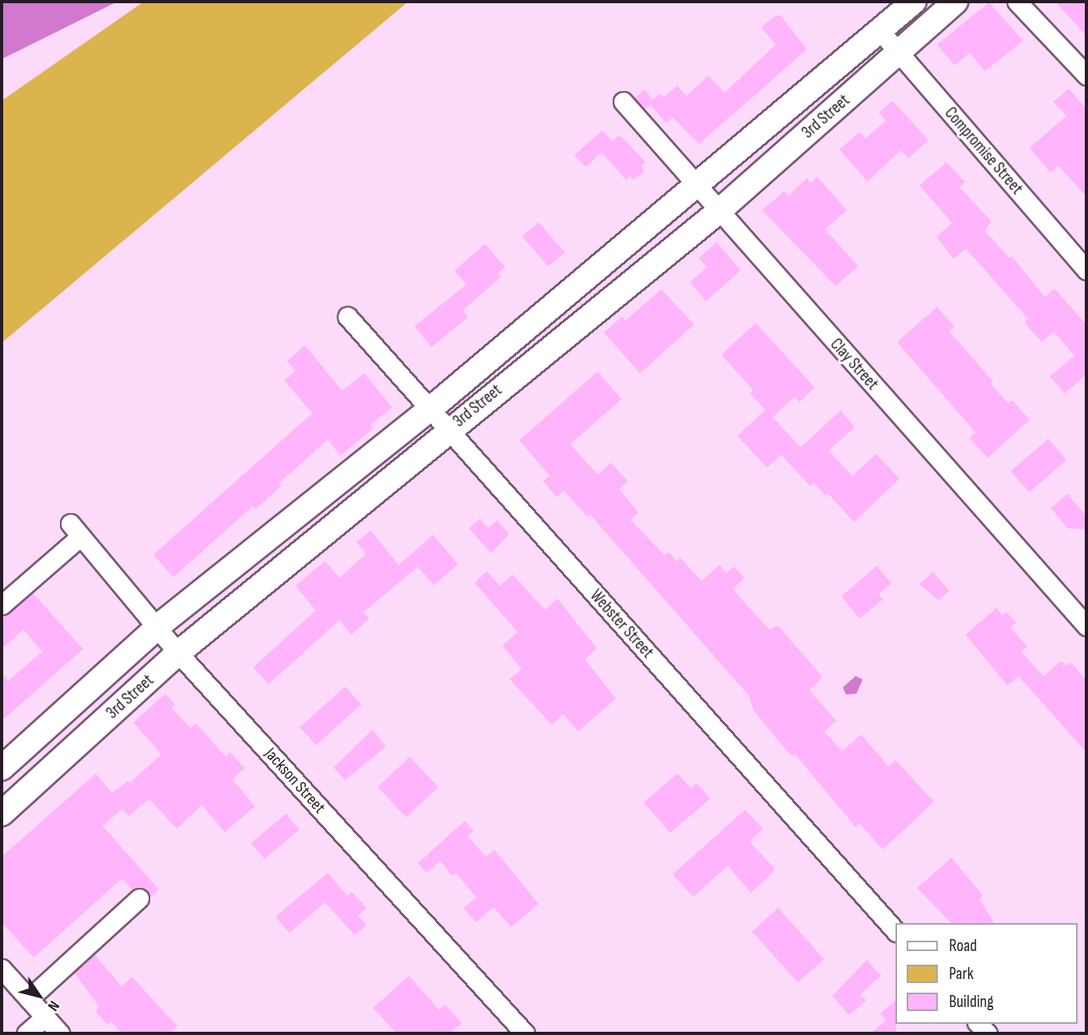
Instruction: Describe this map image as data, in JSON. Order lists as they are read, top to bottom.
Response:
{
  "streets": {
    "main road": ["3rd Street"],
    "street": [
      "Compromise Street",
      "Clay Street",
      "Webster Street",
      "Jackson Street"
    ]
  },
  "crossings": [
    ["3rd Street", "Compromise Street"],
    ["3rd Street", "Clay Street"],
    ["3rd Street", "Webster Street"],
    ["3rd Street", "Jackson Street"]
  ],
  "legend": ["Road", "Park", "Building"],
  "north": "bottom right"
}
